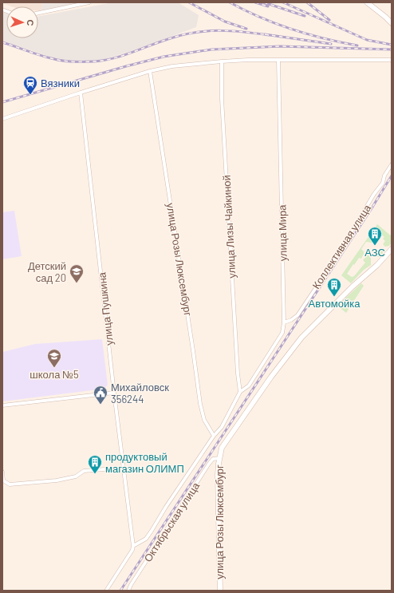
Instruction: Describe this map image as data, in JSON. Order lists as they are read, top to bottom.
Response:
{
  "streets": {
    "main road": ["улица Розы Люксембург"],
    "street": [
      "улица Лизы Чайкиной",
      "улица Мира",
      "Коллективная улица",
      "улица Пушкина",
      "Октябрьская улица"
    ]
  },
  "crossings": [
    ["улица Лизы Чайкиной", "улица Мира"],
    ["улица Мира", "Коллективная улица"],
    ["улица Мира", "улица Розы Люксембург"],
    ["улица Розы Люксембург", "улица Пушкина"],
    ["улица Розы Люксембург", "Октябрьская улица"]
  ],
  "places": {
    "station": ["Вязники"],
    "building": ["АЗС", "Автомойка", "продуктовый магазин ОЛИМП"],
    "school or university": ["Детский сад 20", "школа №5"],
    "public building": ["Михайловск 356244"]
  },
  "north": "right"
}
